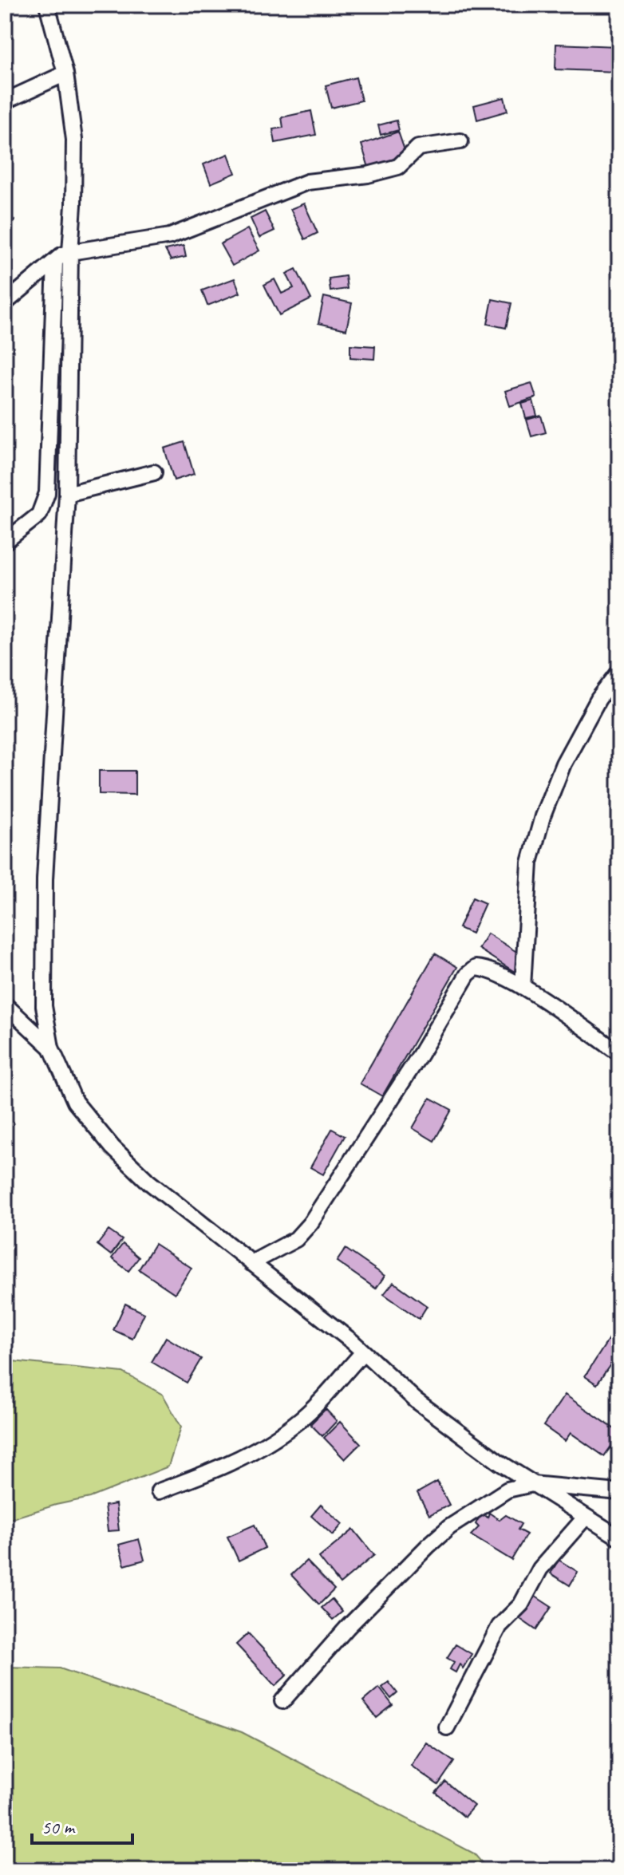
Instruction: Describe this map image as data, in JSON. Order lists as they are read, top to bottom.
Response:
{
  "scale_bar": "50 m"
}
